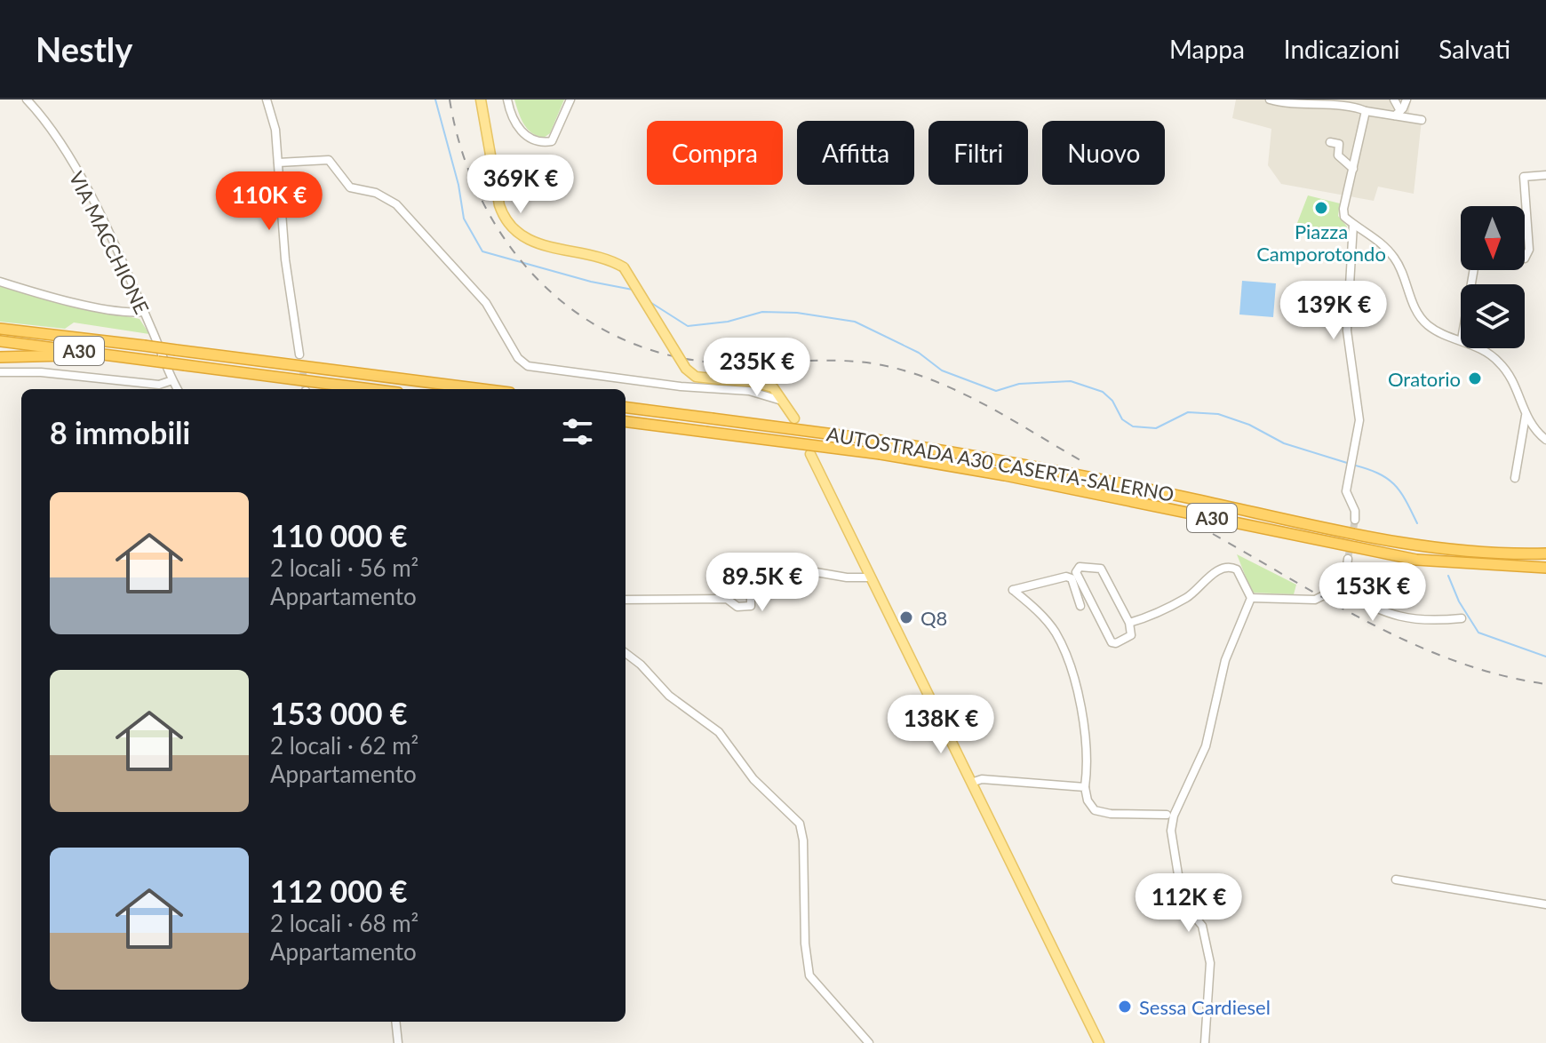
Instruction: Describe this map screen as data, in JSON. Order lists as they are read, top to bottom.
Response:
{
  "streets": {
    "highway": ["A30", "AUTOSTRADA A30 CASERTA-SALERNO"],
    "street": ["VIA MACCHIONE"]
  },
  "places": [
    "Piazza Camporotondo",
    "Oratorio",
    "Q8",
    "Sessa Cardiesel"
  ],
  "north": "bottom",
  "page": {
    "header": "Nestly",
    "nav": ["Mappa", "Indicazioni", "Salvati"],
    "chip": [
      "Compra",
      "Affitta",
      "Filtri",
      "Nuovo"
    ],
    "price": [
      "369K €",
      "110K €",
      "139K €",
      "235K €",
      "89.5K €",
      "153K €",
      "138K €",
      "112K €"
    ],
    "heading": "8 immobili",
    "list": [
      {
        "name": "110 000 €",
        "note": "2 locali · 56 m² · Appartamento"
      },
      {
        "name": "153 000 €",
        "note": "2 locali · 62 m² · Appartamento"
      },
      {
        "name": "112 000 €",
        "note": "2 locali · 68 m² · Appartamento"
      }
    ]
  }
}
